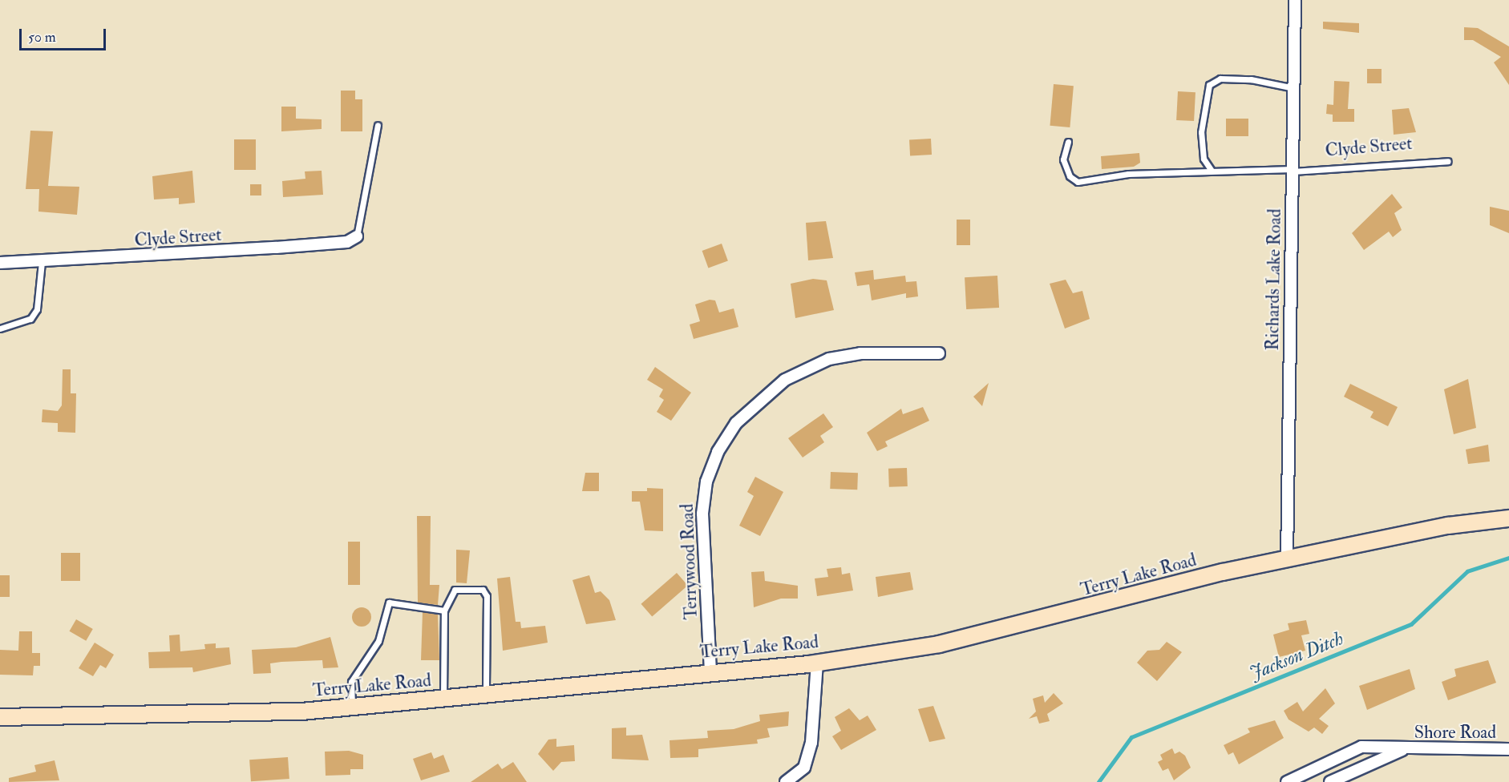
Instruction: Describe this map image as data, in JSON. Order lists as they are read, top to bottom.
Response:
{
  "streets": {
    "main road": ["Terry Lake Road"],
    "street": [
      "Clyde Street",
      "Richards Lake Road",
      "Terrywood Road",
      "Shore Road"
    ]
  },
  "crossings": [
    ["Clyde Street", "Richards Lake Road"],
    ["Richards Lake Road", "Terry Lake Road"],
    ["Terrywood Road", "Terry Lake Road"]
  ],
  "water": ["Jackson Ditch"],
  "scale_bar": "50 m"
}
